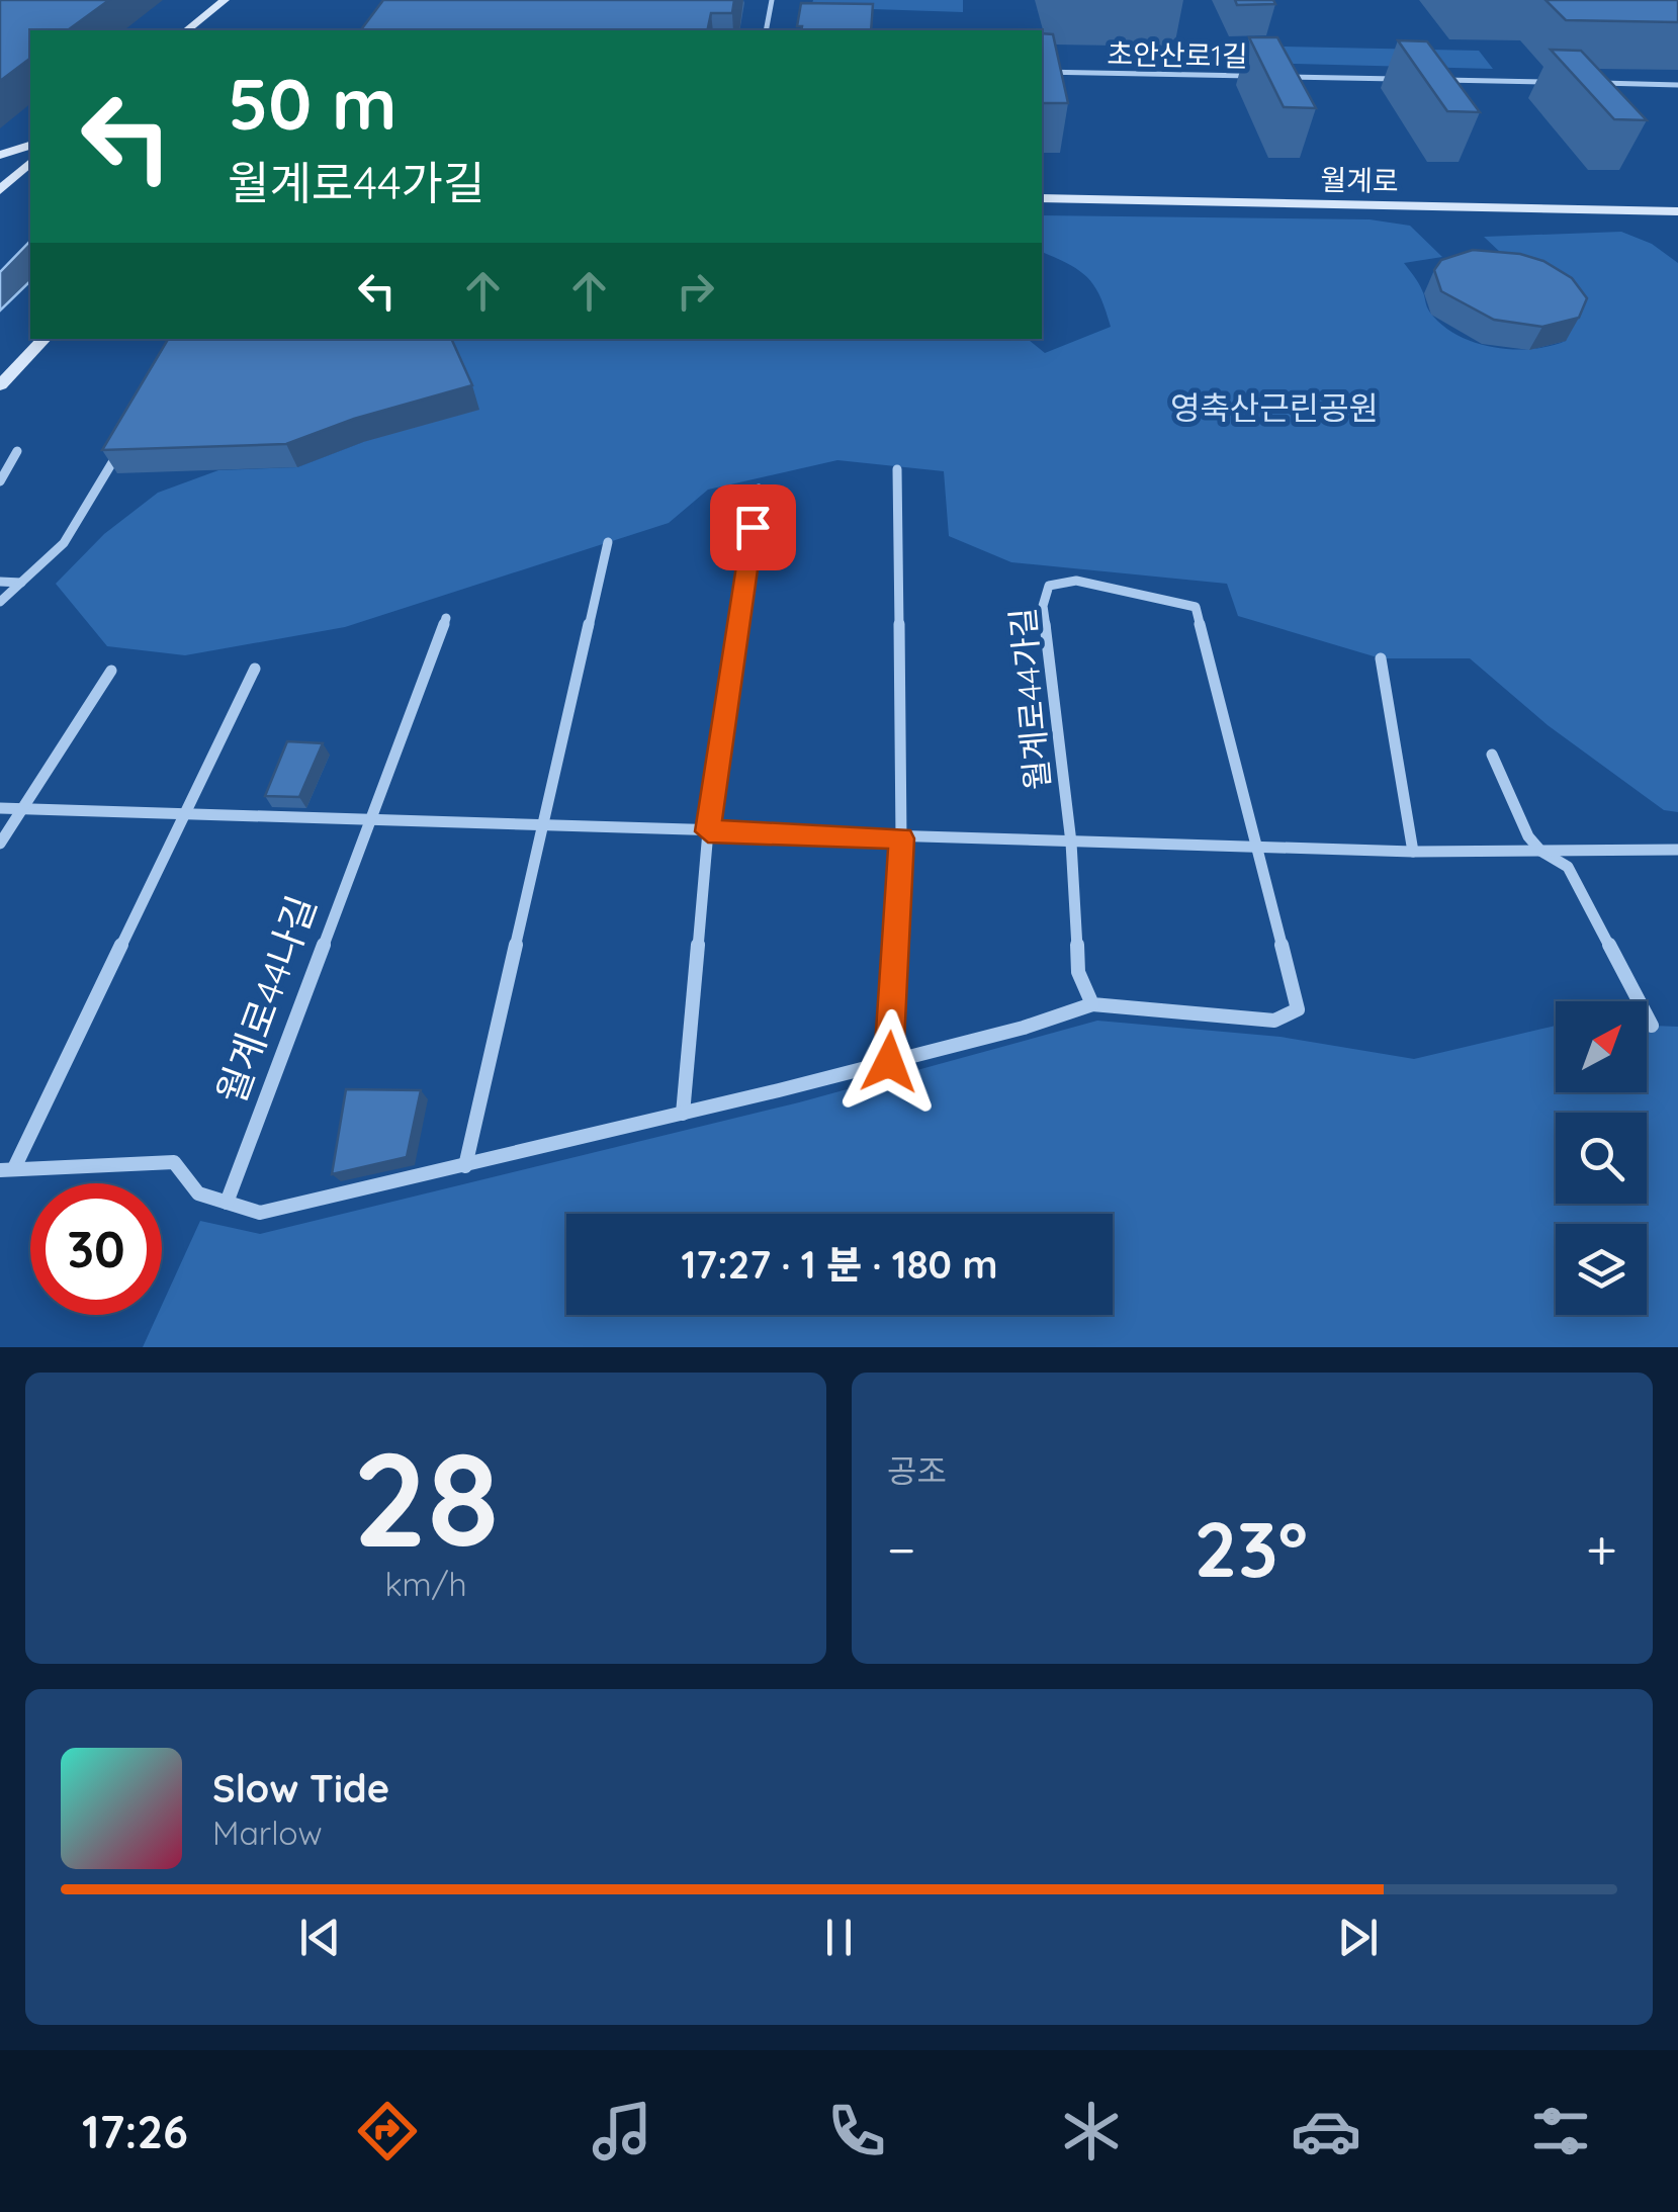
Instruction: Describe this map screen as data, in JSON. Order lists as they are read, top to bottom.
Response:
{
  "streets": {
    "main road": ["월계로"],
    "street": ["초안산로1길", "월계로44가길", "월계로44나길"]
  },
  "parks": ["영축산근린공원"],
  "north": "top right",
  "page": {
    "turn": ["50 m", "월계로44가길"],
    "limit": "30",
    "trip": "17:27 · 1 분 · 180 m",
    "tile": [
      ["28", "km/h"],
      "공조"
    ],
    "heat": ["−", "23°", "+"],
    "song": ["Slow Tide", "Marlow"],
    "tabs": "17:26"
  }
}
